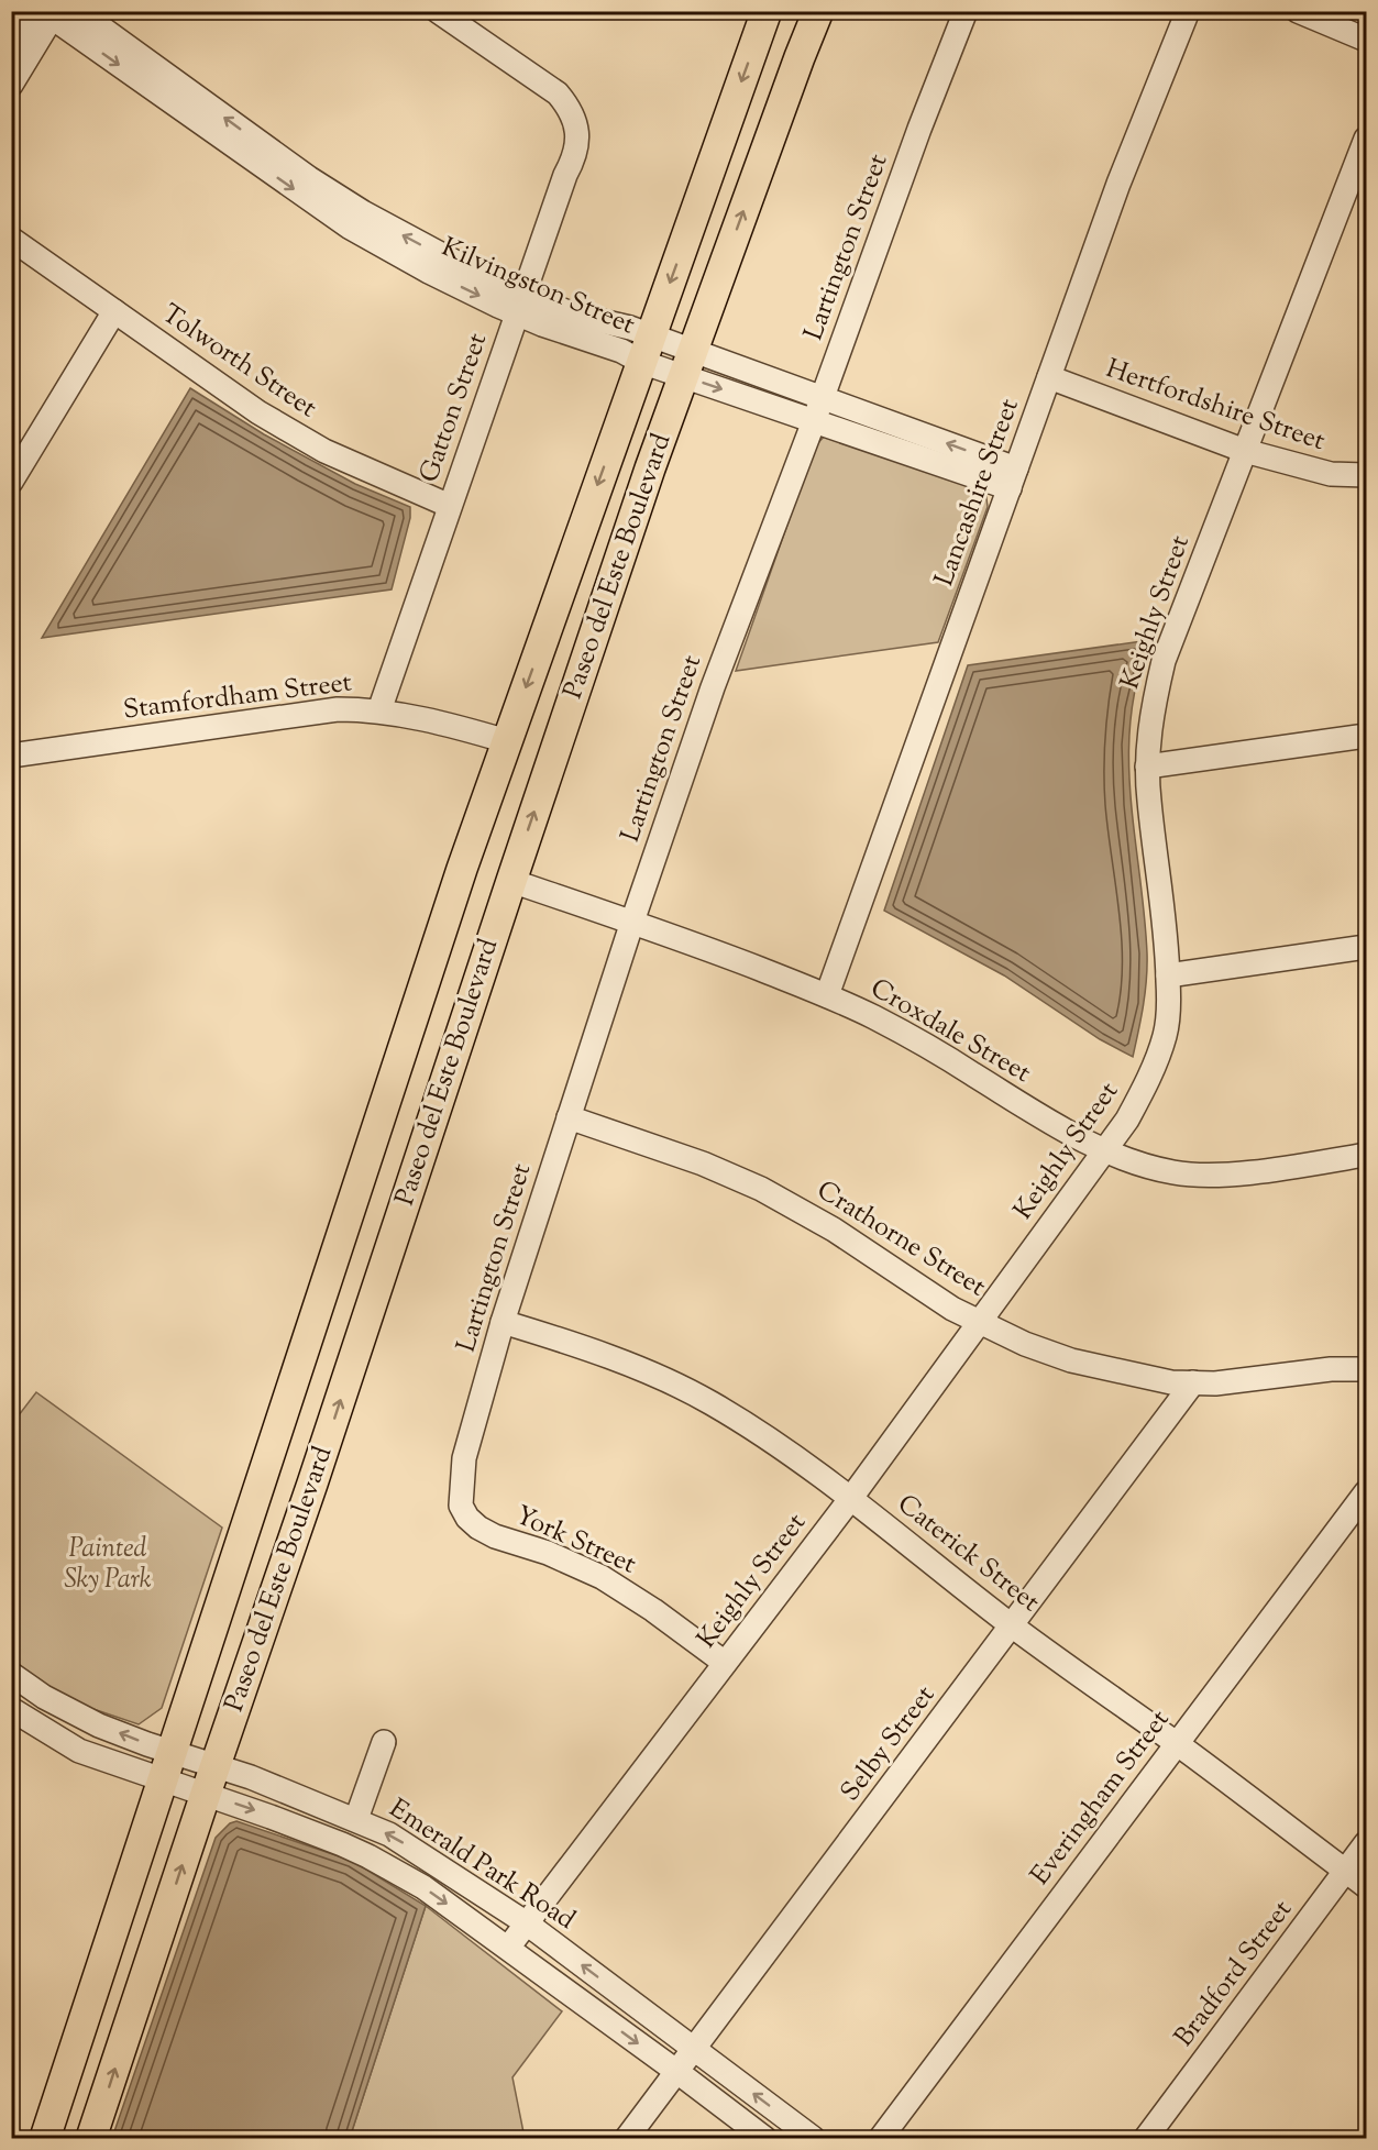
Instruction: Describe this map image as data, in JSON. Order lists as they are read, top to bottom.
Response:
{
  "streets": {
    "main road": ["Paseo del Este Boulevard"],
    "street": [
      "Lartington Street",
      "Kilvingston Street",
      "Tolworth Street",
      "Hertfordshire Street",
      "Gatton Street",
      "Lancashire Street",
      "Keighly Street",
      "Stamfordham Street",
      "Croxdale Street",
      "Crathorne Street",
      "York Street",
      "Caterick Street",
      "Selby Street",
      "Everingham Street",
      "Emerald Park Road",
      "Bradford Street"
    ]
  },
  "crossings": [
    ["Lartington Street", "Kilvingston Street"],
    ["Lartington Street", "Croxdale Street"],
    ["Lartington Street", "Crathorne Street"],
    ["Lartington Street", "York Street"],
    ["Lartington Street", "Caterick Street"],
    ["Kilvingston Street", "Gatton Street"],
    ["Kilvingston Street", "Lancashire Street"],
    ["Kilvingston Street", "Paseo del Este Boulevard"],
    ["Tolworth Street", "Gatton Street"],
    ["Hertfordshire Street", "Lancashire Street"],
    ["Hertfordshire Street", "Keighly Street"],
    ["Gatton Street", "Stamfordham Street"],
    ["Lancashire Street", "Croxdale Street"],
    ["Paseo del Este Boulevard", "Stamfordham Street"],
    ["Paseo del Este Boulevard", "Croxdale Street"],
    ["Paseo del Este Boulevard", "Emerald Park Road"],
    ["Keighly Street", "Croxdale Street"],
    ["Keighly Street", "Crathorne Street"],
    ["Keighly Street", "York Street"],
    ["Keighly Street", "Caterick Street"],
    ["Keighly Street", "Emerald Park Road"],
    ["Crathorne Street", "Selby Street"],
    ["Caterick Street", "Selby Street"],
    ["Caterick Street", "Everingham Street"],
    ["Caterick Street", "Bradford Street"],
    ["Selby Street", "Emerald Park Road"]
  ],
  "parks": ["Painted Sky Park"]
}
